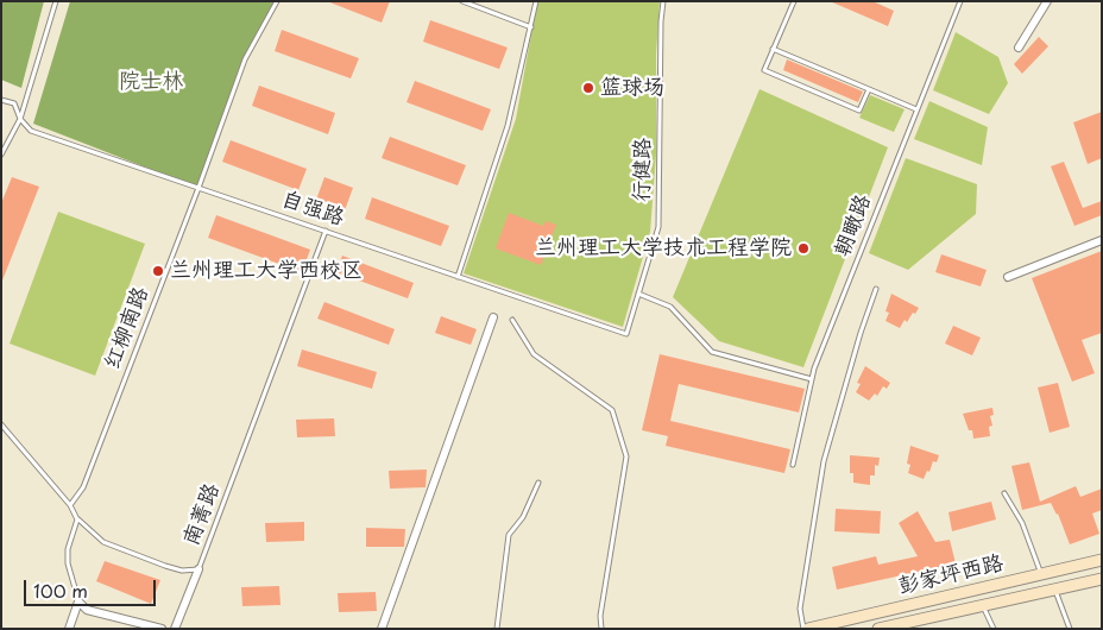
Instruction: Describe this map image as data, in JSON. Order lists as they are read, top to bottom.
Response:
{
  "streets": {
    "main road": ["彭家坪西路"],
    "lane": [
      "行健路",
      "自强路",
      "朝瞰路",
      "红柳南路",
      "南菁路"
    ]
  },
  "crossings": [
    ["行健路", "自强路"],
    ["自强路", "红柳南路"],
    ["自强路", "南菁路"],
    ["红柳南路", "南菁路"]
  ],
  "parks": ["院士林"],
  "places": ["篮球场", "兰州理工大学技术工程学院", "兰州理工大学西校区"],
  "scale_bar": "100 m"
}
